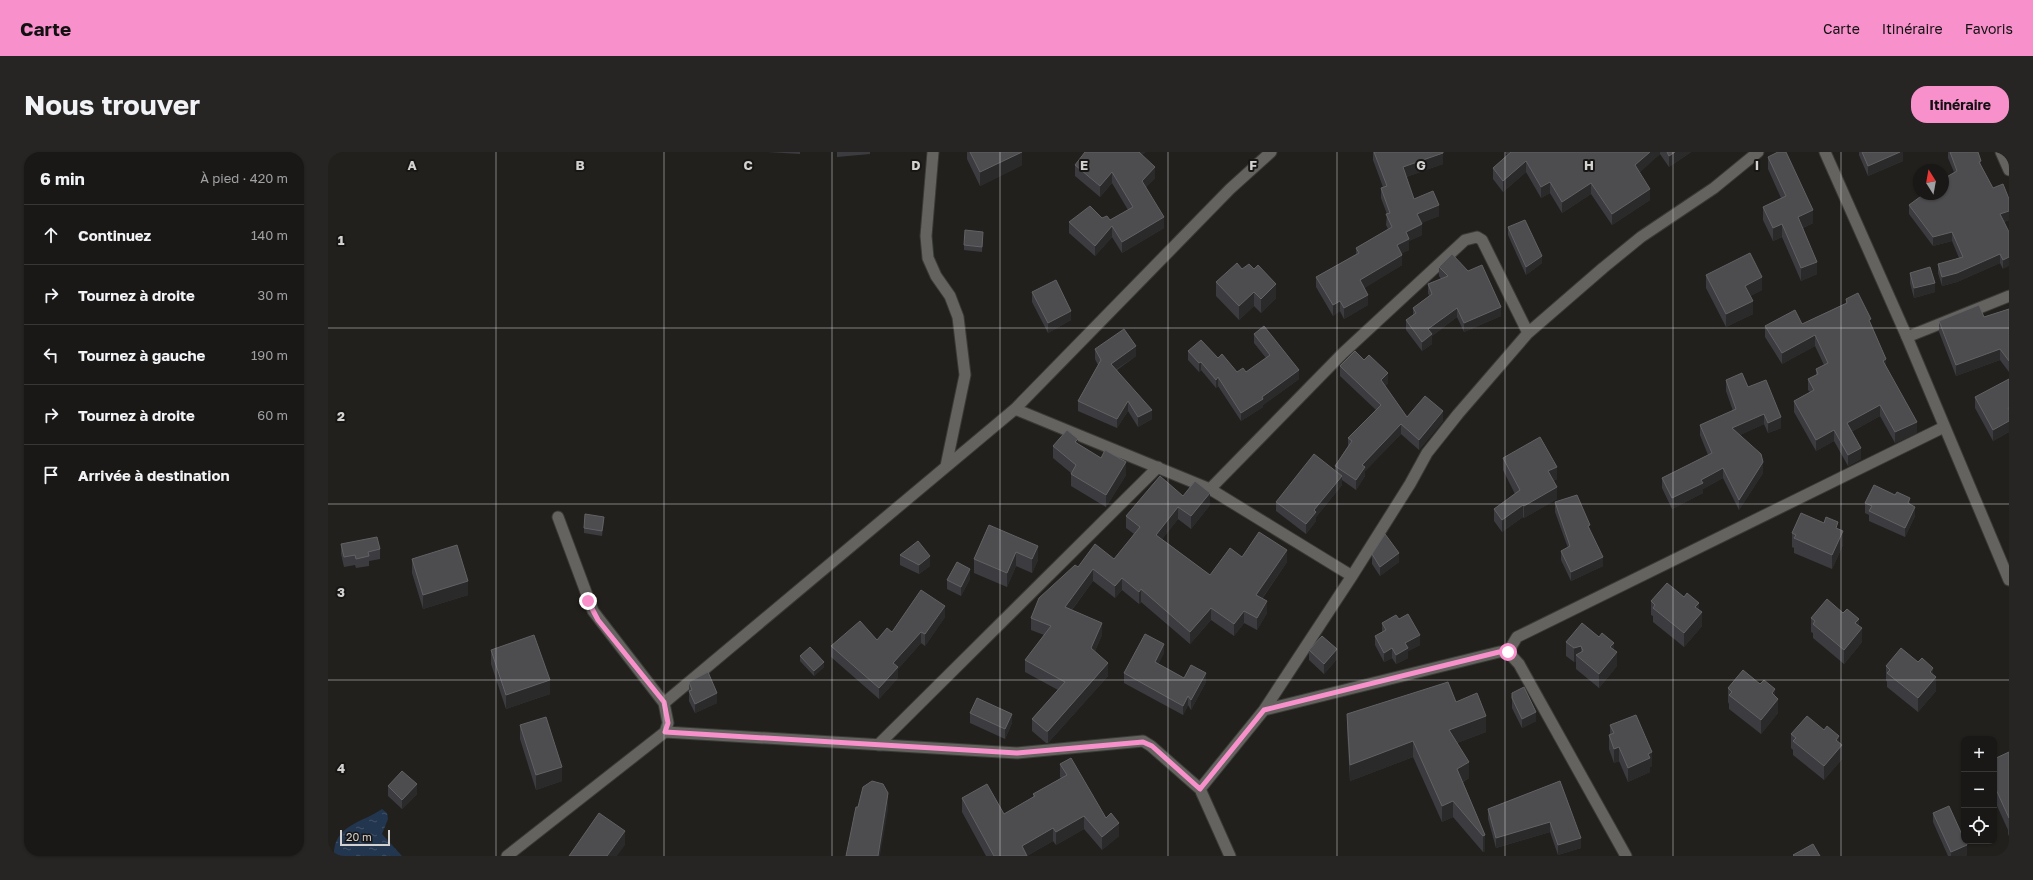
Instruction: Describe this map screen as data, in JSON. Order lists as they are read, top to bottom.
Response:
{
  "scale_bar": "20 m",
  "north": "top",
  "page": {
    "header": "Carte",
    "nav": ["Carte", "Itinéraire", "Favoris"],
    "buttons": "Itinéraire",
    "title": "Nous trouver",
    "heading": ["6 min", "À pied · 420 m"],
    "list": [
      ["Continuez", "140 m"],
      ["Tournez à droite", "30 m"],
      ["Tournez à gauche", "190 m"],
      ["Tournez à droite", "60 m"],
      "Arrivée à destination"
    ],
    "map_buttons": ["+", "−"],
    "scale": "20 m"
  },
  "grid": {
    "columns": [
      "A",
      "B",
      "C",
      "D",
      "E",
      "F",
      "G",
      "H",
      "I"
    ],
    "rows": [
      "1",
      "2",
      "3",
      "4"
    ]
  }
}
